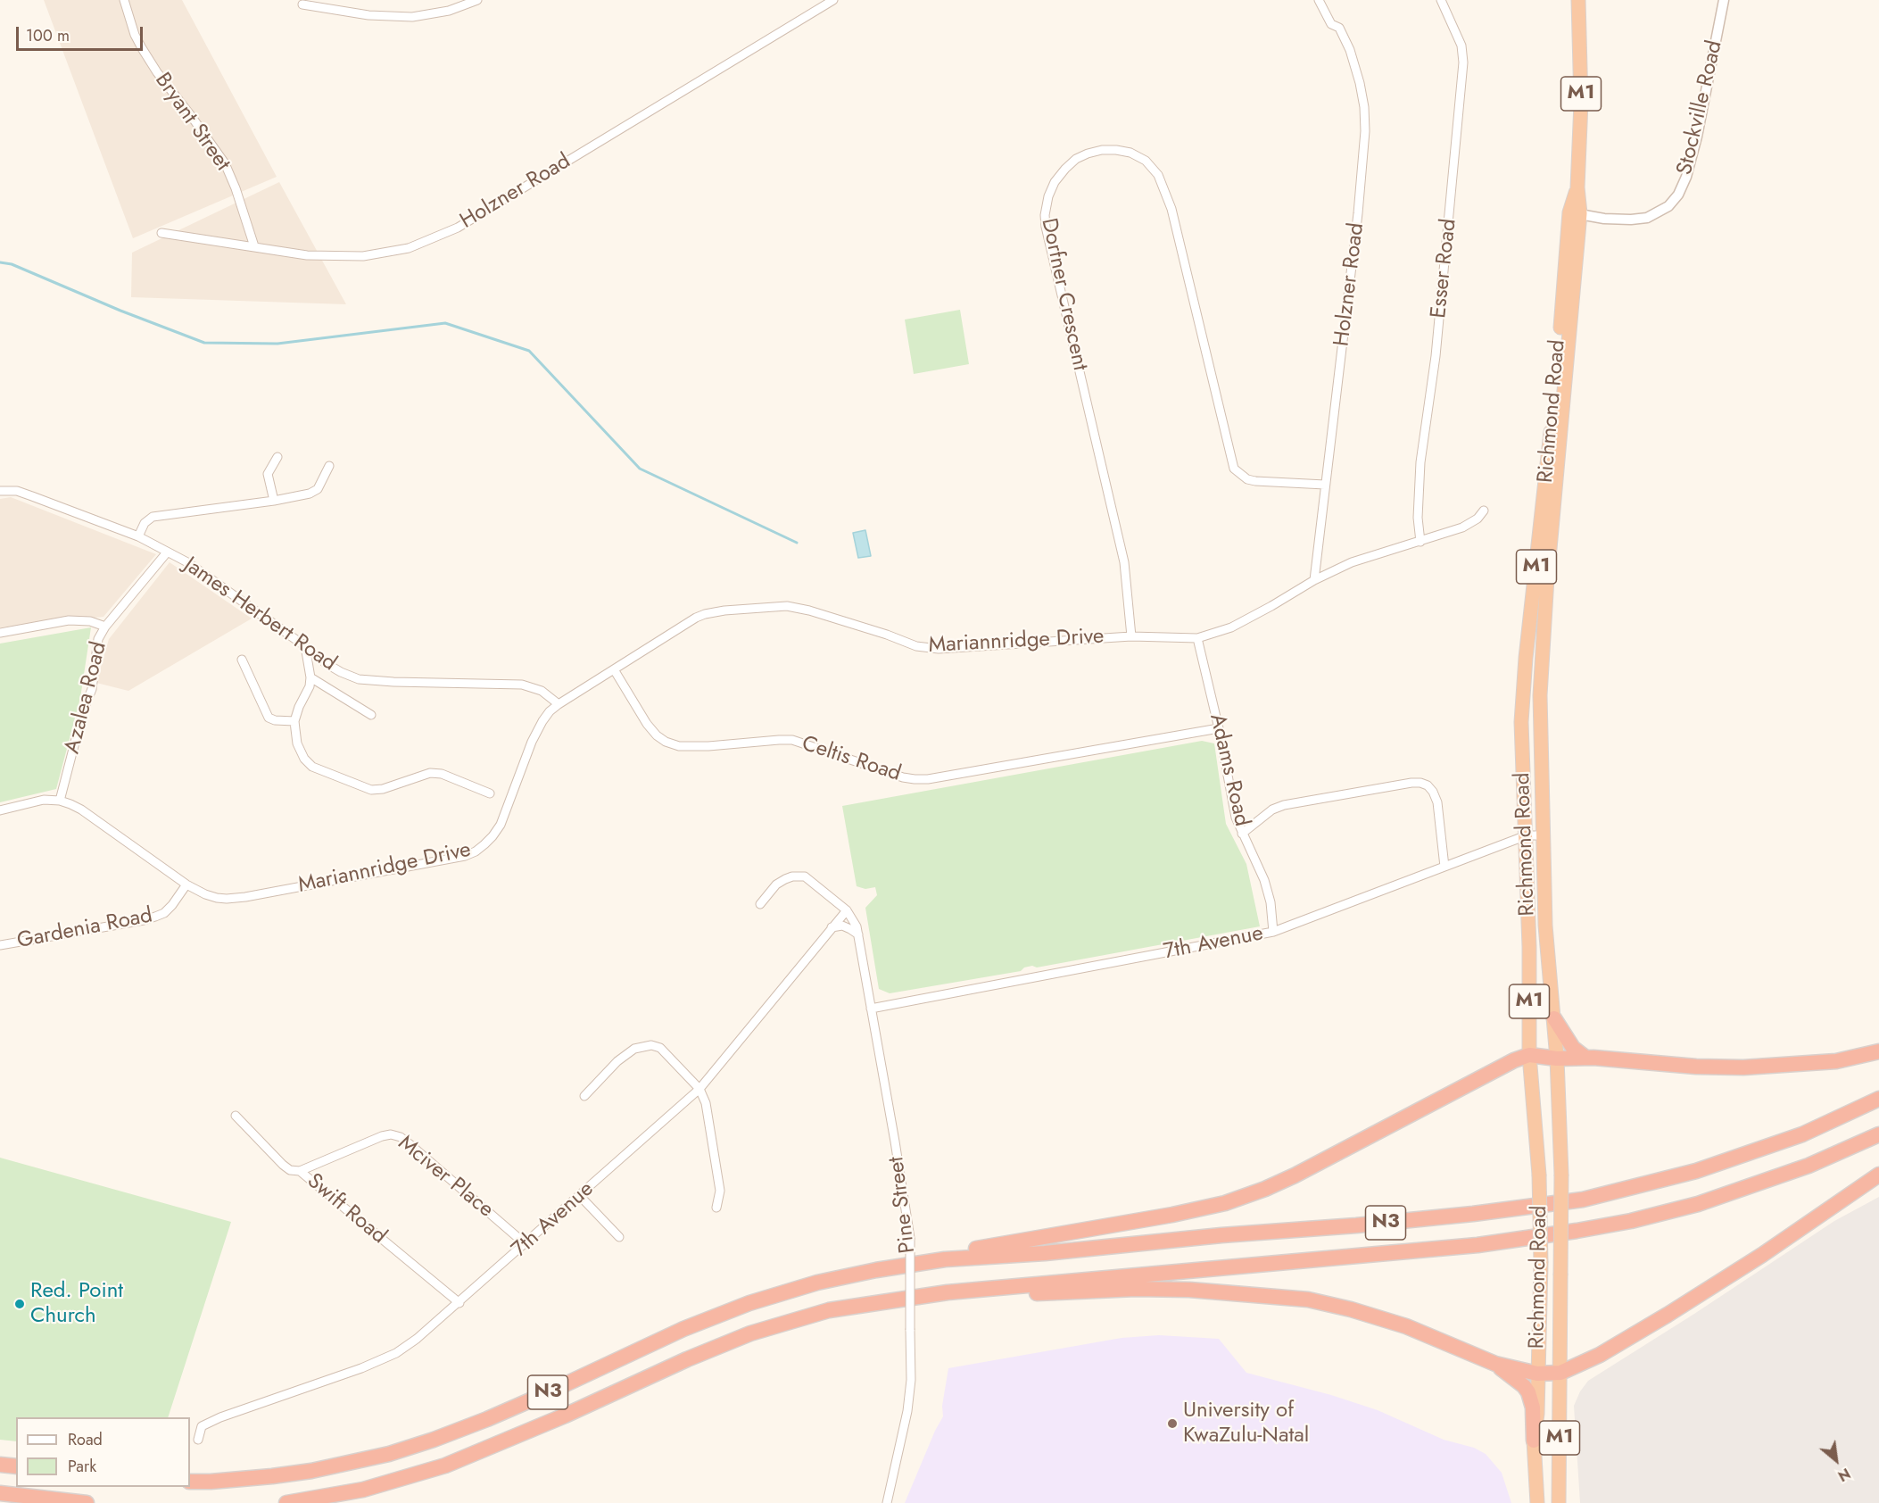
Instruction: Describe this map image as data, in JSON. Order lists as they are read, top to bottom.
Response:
{
  "streets": {
    "highway": ["M1", "Richmond Road", "N3"],
    "street": [
      "Stockville Road",
      "Bryant Street",
      "Holzner Road",
      "Esser Road",
      "Dorfner Crescent",
      "James Herbert Road",
      "Mariannridge Drive",
      "Azalea Road",
      "Celtis Road",
      "Adams Road",
      "Gardenia Road",
      "7th Avenue",
      "Mciver Place",
      "Pine Street",
      "Swift Road"
    ]
  },
  "crossings": [
    ["Stockville Road", "Richmond Road"],
    ["Bryant Street", "Holzner Road"],
    ["Holzner Road", "Dorfner Crescent"],
    ["Holzner Road", "Mariannridge Drive"],
    ["Esser Road", "Mariannridge Drive"],
    ["Dorfner Crescent", "Mariannridge Drive"],
    ["Richmond Road", "7th Avenue"],
    ["James Herbert Road", "Mariannridge Drive"],
    ["James Herbert Road", "Azalea Road"],
    ["Mariannridge Drive", "Azalea Road"],
    ["Mariannridge Drive", "Celtis Road"],
    ["Mariannridge Drive", "Adams Road"],
    ["Mariannridge Drive", "Gardenia Road"],
    ["Celtis Road", "Adams Road"],
    ["Adams Road", "7th Avenue"],
    ["7th Avenue", "Mciver Place"],
    ["7th Avenue", "Pine Street"],
    ["7th Avenue", "Swift Road"],
    ["Mciver Place", "Swift Road"]
  ],
  "places": ["Red. Point Church", "University of KwaZulu-Natal"],
  "legend": ["Road", "Park"],
  "scale_bar": "100 m",
  "north": "bottom right"
}
